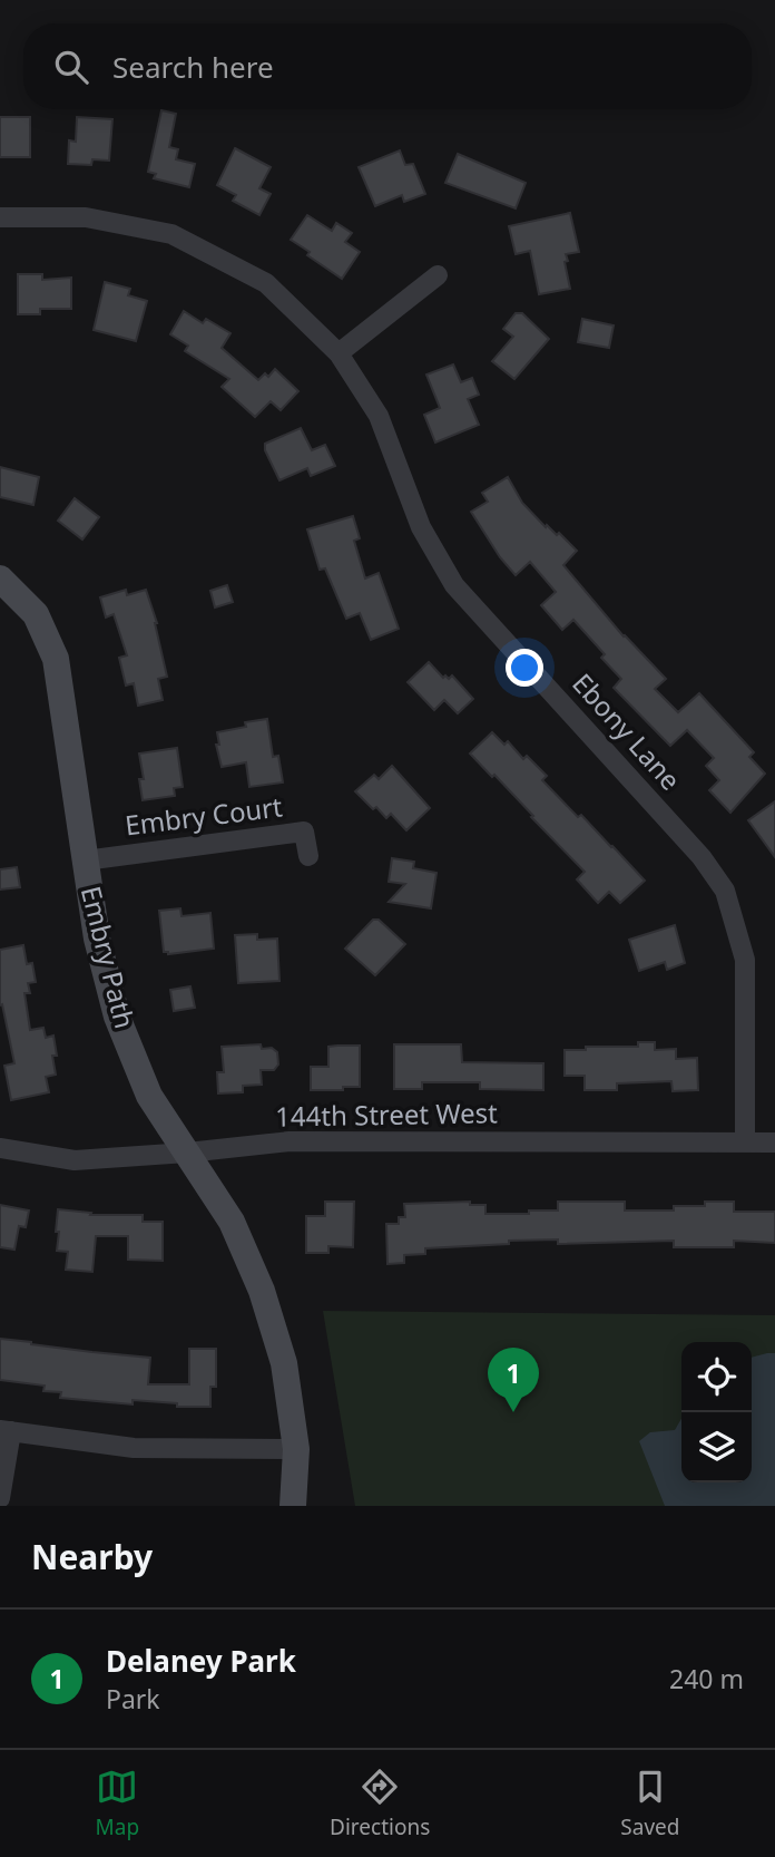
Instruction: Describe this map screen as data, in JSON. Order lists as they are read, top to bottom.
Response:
{
  "streets": {
    "street": [
      "Ebony Lane",
      "Embry Court",
      "Embry Path",
      "144th Street West"
    ]
  },
  "crossings": [
    ["Ebony Lane", "144th Street West"],
    ["Embry Court", "Embry Path"],
    ["Embry Path", "144th Street West"]
  ],
  "page": {
    "search": "Search here",
    "pins": "1",
    "heading": "Nearby",
    "list": [
      {
        "mark": "1",
        "name": "Delaney Park",
        "note": "Park",
        "value": "240 m"
      }
    ],
    "nav": ["Map", "Directions", "Saved"]
  }
}
